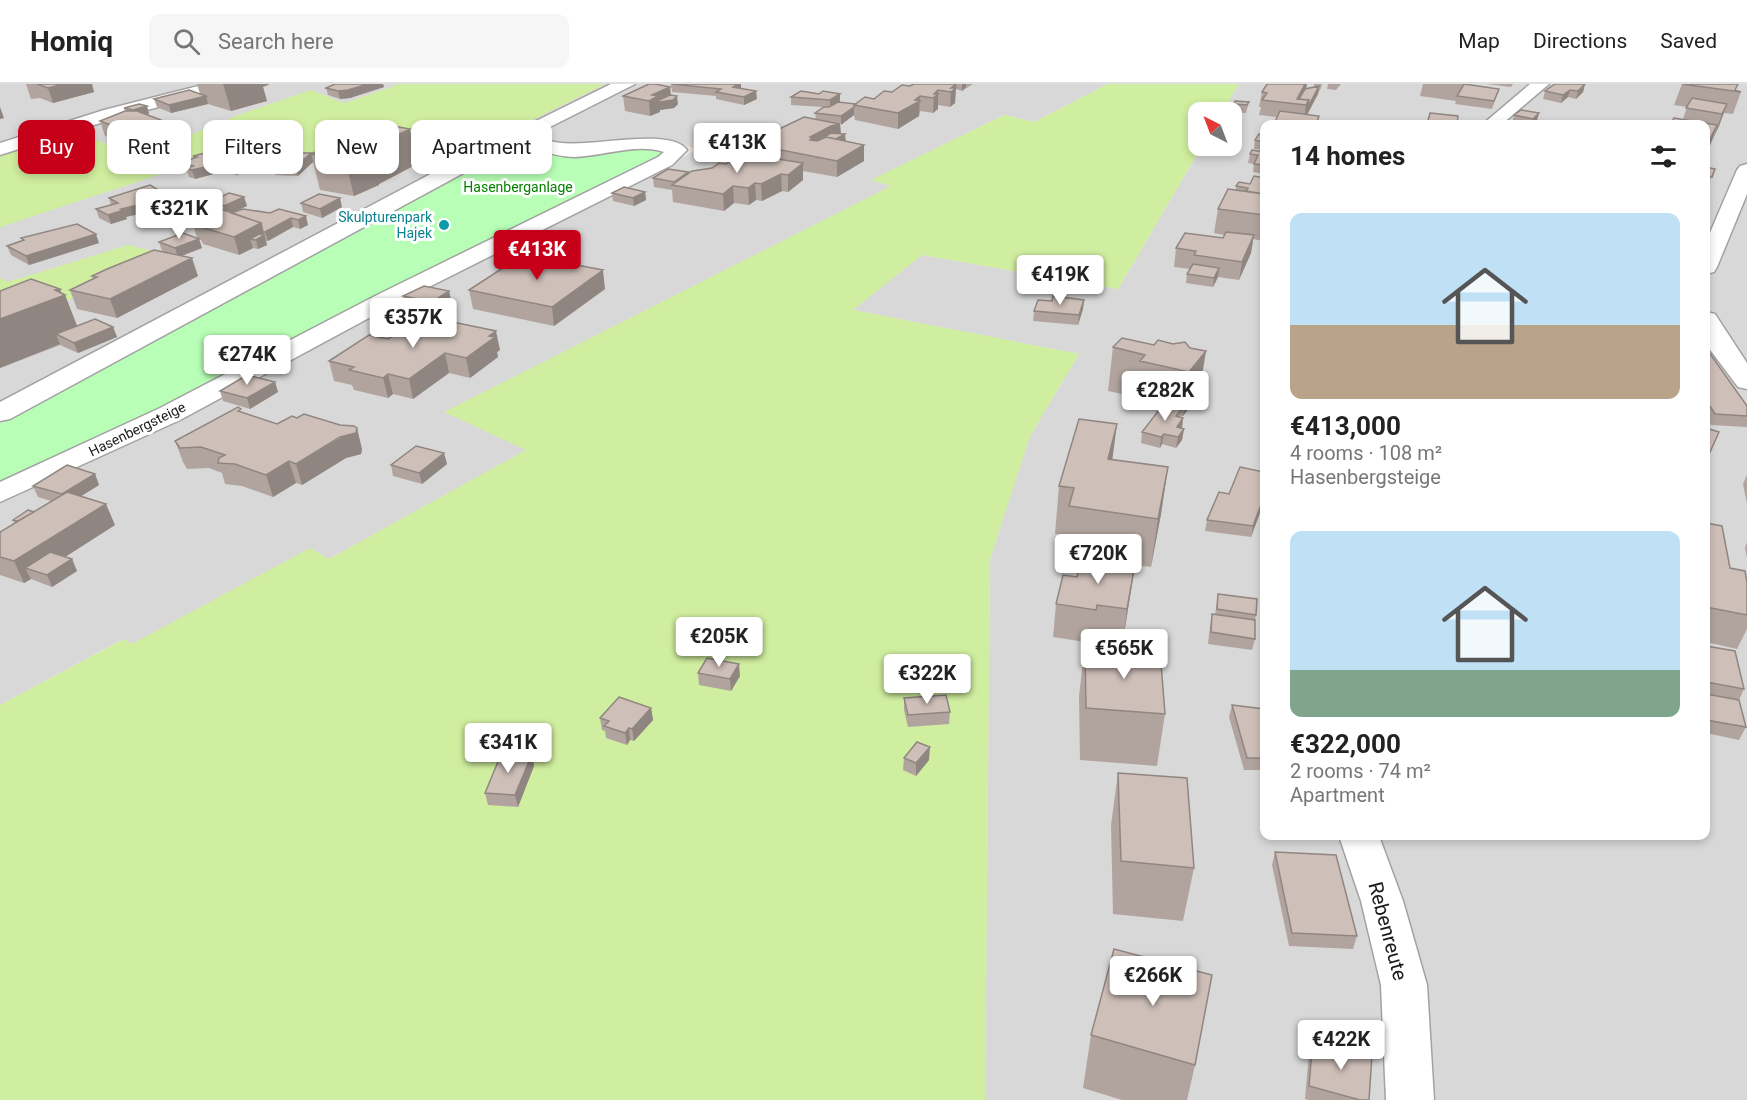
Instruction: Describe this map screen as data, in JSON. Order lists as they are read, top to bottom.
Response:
{
  "streets": {
    "street": ["Hasenbergsteige", "Rebenreute"]
  },
  "parks": ["Hasenberganlage"],
  "places": ["Skulpturenpark Hajek"],
  "north": "top left",
  "page": {
    "header": "Homiq",
    "search": "Search here",
    "nav": ["Map", "Directions", "Saved"],
    "chip": [
      "Buy",
      "Rent",
      "Filters",
      "New",
      "Apartment"
    ],
    "heading": "14 homes",
    "price": [
      "€413K",
      "€321K",
      "€413K",
      "€419K",
      "€357K",
      "€274K",
      "€282K",
      "€720K",
      "€205K",
      "€565K",
      "€322K",
      "€341K",
      "€266K",
      "€422K"
    ],
    "list": [
      {
        "name": "€413,000",
        "note": "4 rooms · 108 m² · Hasenbergsteige"
      },
      {
        "name": "€322,000",
        "note": "2 rooms · 74 m² · Apartment"
      }
    ]
  }
}
